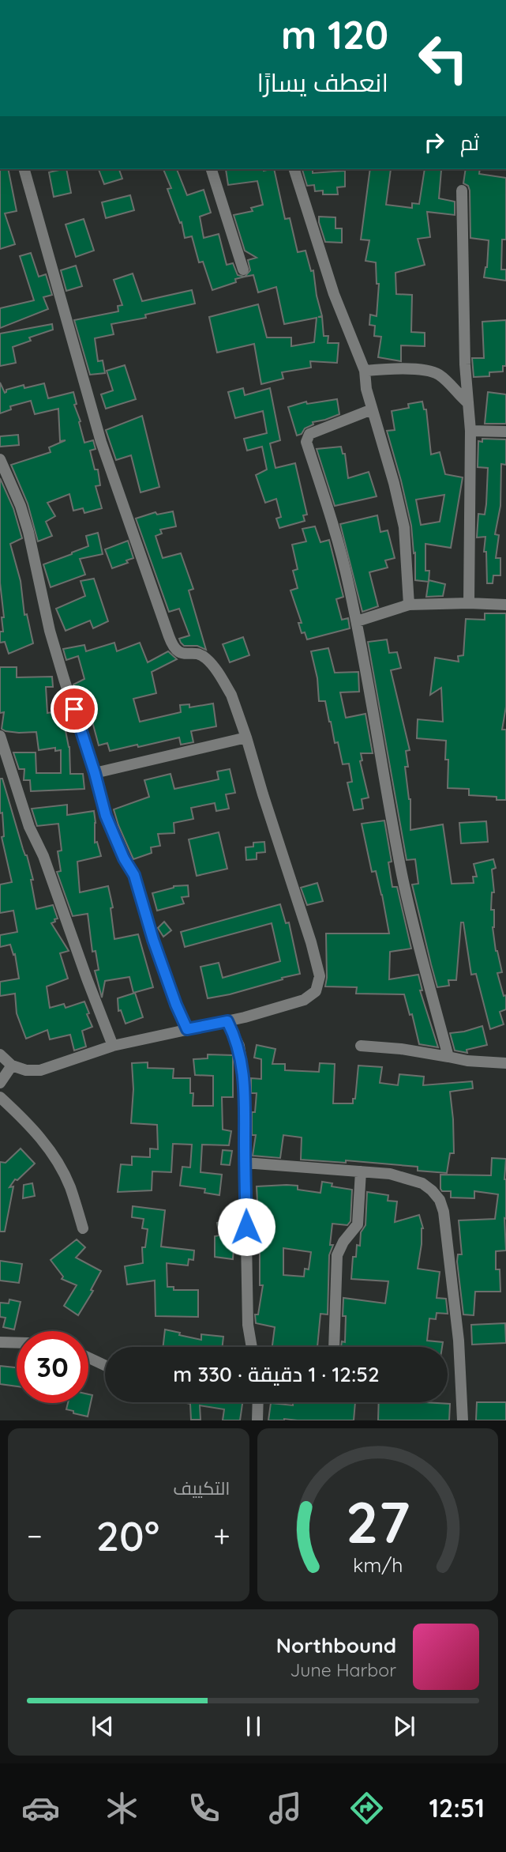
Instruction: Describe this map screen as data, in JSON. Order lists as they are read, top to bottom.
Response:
{
  "page": {
    "turn": ["120 m", "انعطف يسارًا"],
    "then": "ثم",
    "limit": "30",
    "trip": "12:52 · 1 دقيقة · 330 m",
    "tile": "التكييف",
    "heat": ["−", "20°", "+"],
    "song": ["Northbound", "June Harbor"],
    "tabs": "12:51",
    "gauge": ["27", "km/h"]
  }
}
